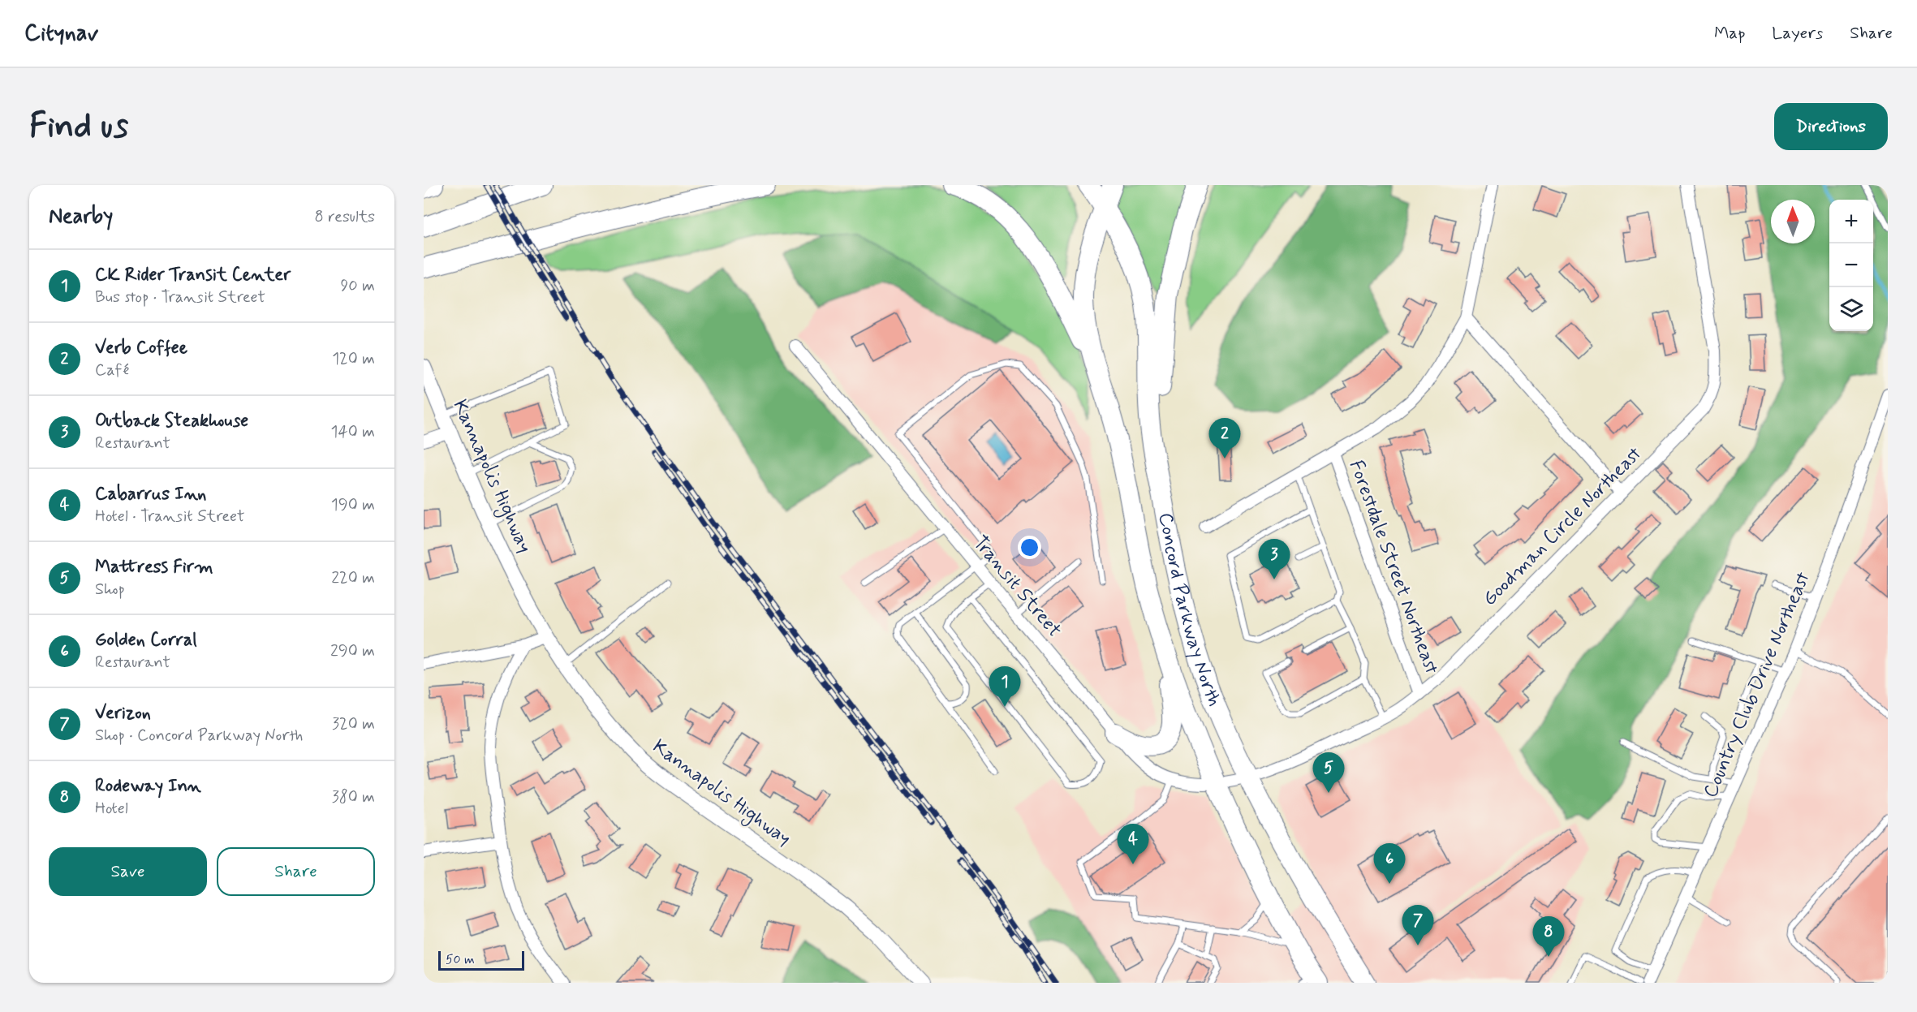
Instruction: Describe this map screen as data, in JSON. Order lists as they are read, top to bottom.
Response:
{
  "streets": {
    "highway": ["Concord Parkway North"],
    "main road": ["Kannapolis Highway"],
    "street": [
      "Goodman Circle Northeast",
      "Forestdale Street Northeast",
      "Transit Street",
      "Country Club Drive Northeast"
    ]
  },
  "crossings": [
    ["Goodman Circle Northeast", "Forestdale Street Northeast"],
    ["Goodman Circle Northeast", "Transit Street"],
    ["Goodman Circle Northeast", "Concord Parkway North"],
    ["Transit Street", "Concord Parkway North"]
  ],
  "scale_bar": "50 m",
  "north": "top",
  "page": {
    "header": "Citynav",
    "nav": ["Map", "Layers", "Share"],
    "buttons": [
      "Directions",
      ["Save", "Share"]
    ],
    "title": "Find us",
    "heading": ["Nearby", "8 results"],
    "map_buttons": ["+", "−"],
    "list": [
      {
        "mark": "1",
        "name": "CK Rider Transit Center",
        "note": "Bus stop · Transit Street",
        "value": "90 m"
      },
      {
        "mark": "2",
        "name": "Verb Coffee",
        "note": "Café",
        "value": "120 m"
      },
      {
        "mark": "3",
        "name": "Outback Steakhouse",
        "note": "Restaurant",
        "value": "140 m"
      },
      {
        "mark": "4",
        "name": "Cabarrus Inn",
        "note": "Hotel · Transit Street",
        "value": "190 m"
      },
      {
        "mark": "5",
        "name": "Mattress Firm",
        "note": "Shop",
        "value": "220 m"
      },
      {
        "mark": "6",
        "name": "Golden Corral",
        "note": "Restaurant",
        "value": "290 m"
      },
      {
        "mark": "7",
        "name": "Verizon",
        "note": "Shop · Concord Parkway North",
        "value": "320 m"
      },
      {
        "mark": "8",
        "name": "Rodeway Inn",
        "note": "Hotel",
        "value": "380 m"
      }
    ],
    "pins": [
      "2",
      "3",
      "1",
      "5",
      "4",
      "6",
      "7",
      "8"
    ],
    "scale": "50 m"
  }
}
